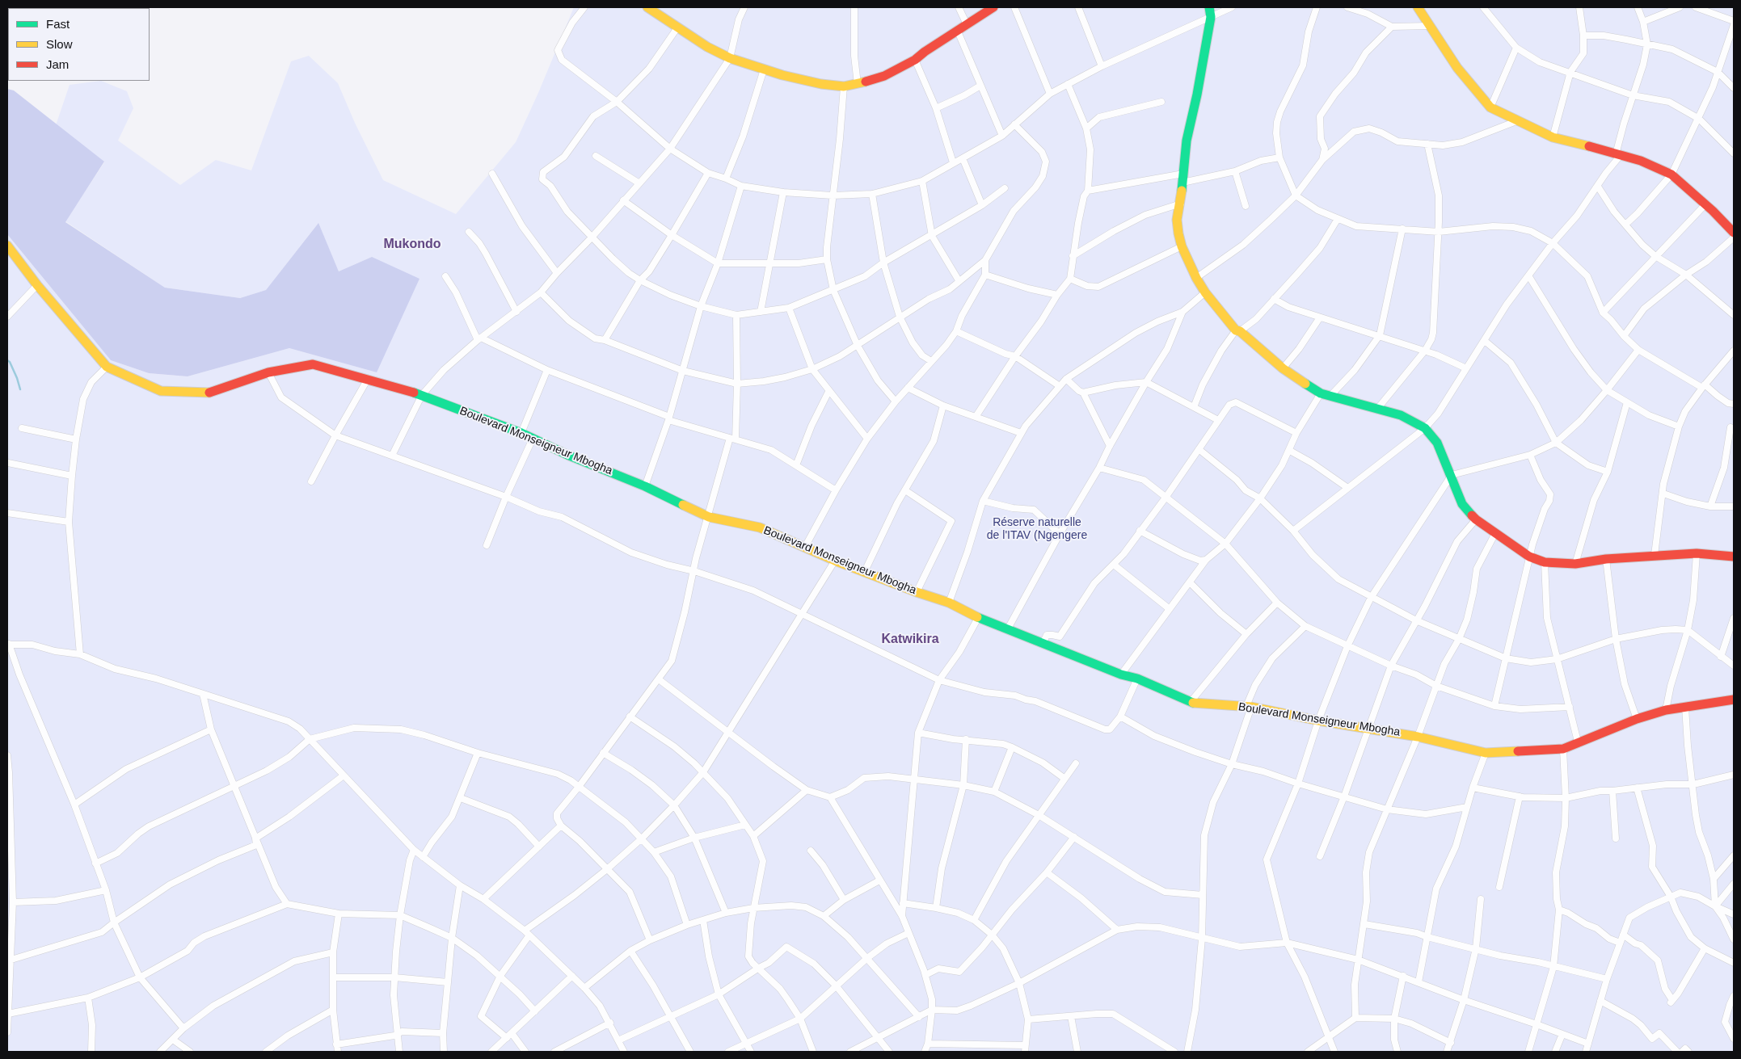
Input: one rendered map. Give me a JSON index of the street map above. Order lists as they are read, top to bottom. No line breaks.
{"streets":{"street":["Boulevard Monseigneur Mbogha"]},"districts":["Mukondo","Katwikira"],"parks":["Réserve naturelle de l'ITAV (Ngengere"],"legend":["Fast","Slow","Jam"]}
